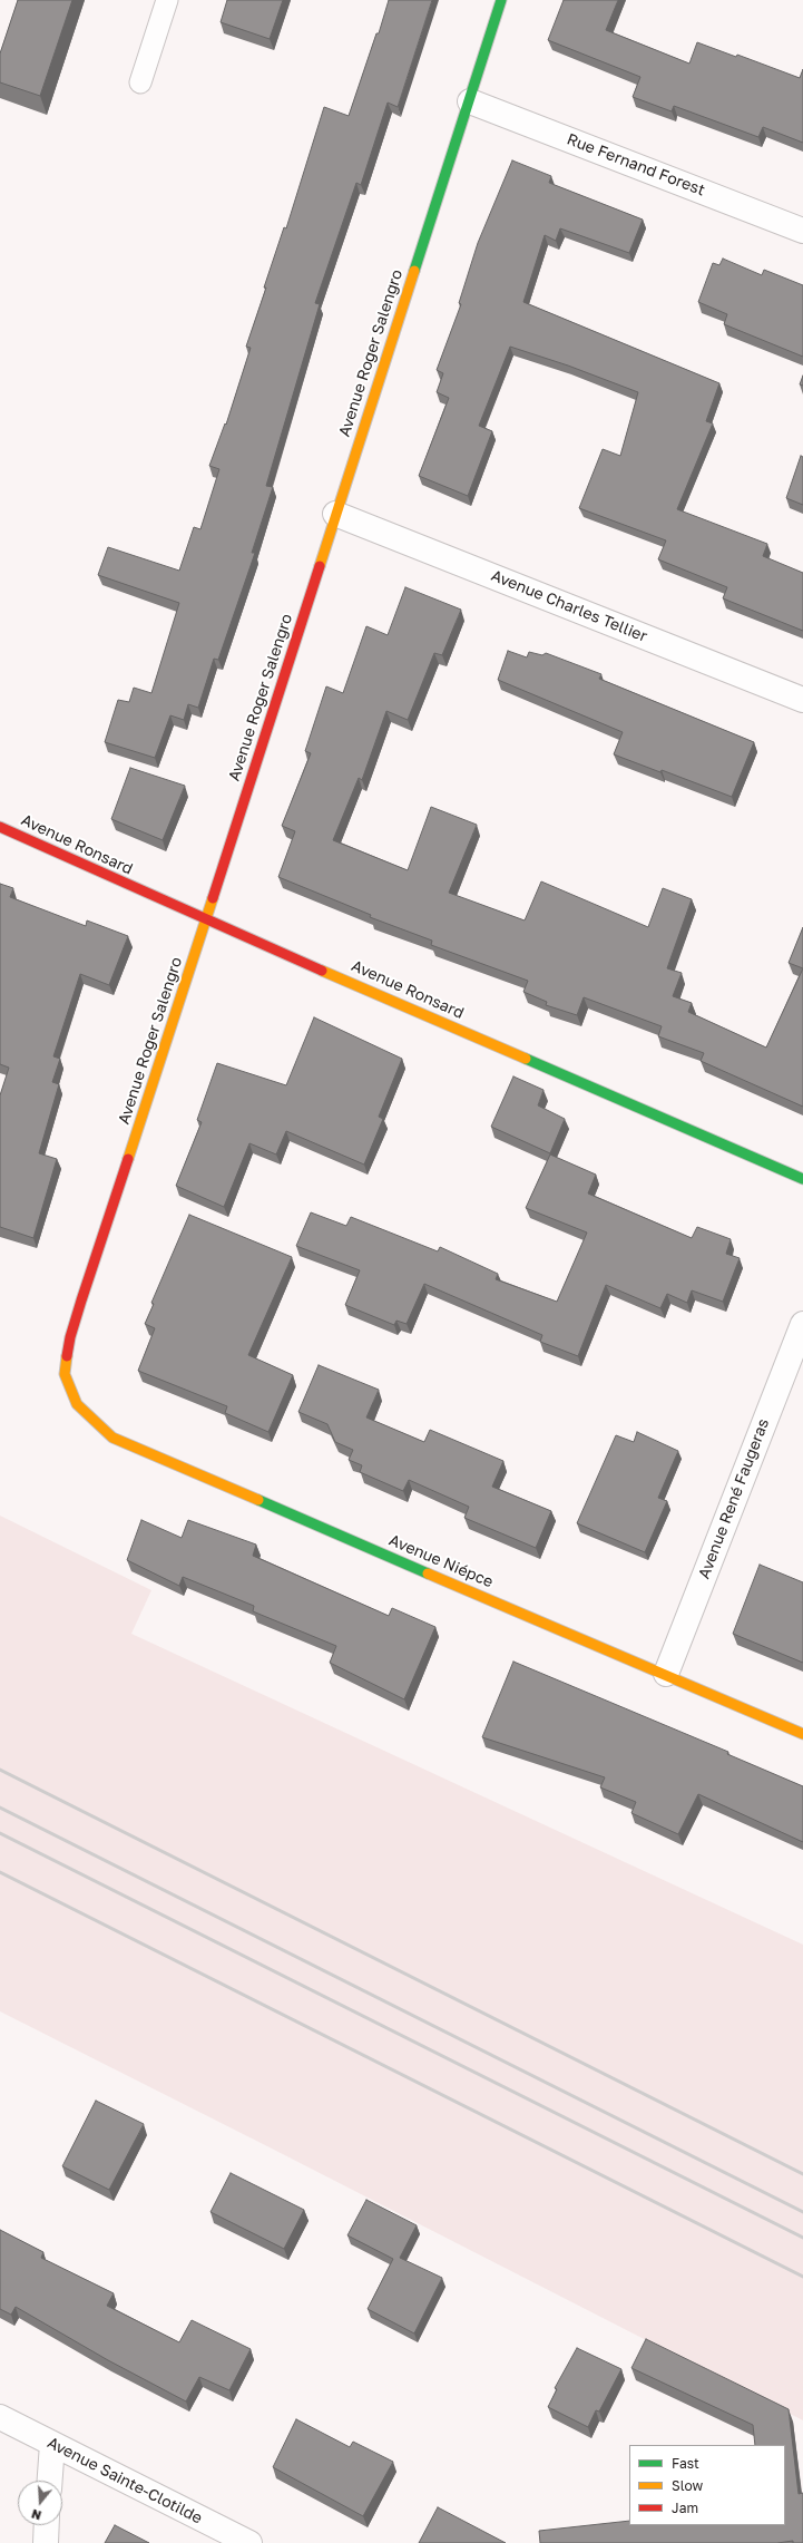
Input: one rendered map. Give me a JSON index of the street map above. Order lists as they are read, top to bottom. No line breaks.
{"streets":{"street":["Rue Fernand Forest","Avenue Roger Salengro","Avenue Charles Tellier","Avenue Ronsard","Avenue René Faugeras","Avenue Niépce","Avenue Sainte-Clotilde"]},"crossings":[["Rue Fernand Forest","Avenue Roger Salengro"],["Avenue Roger Salengro","Avenue Charles Tellier"],["Avenue Roger Salengro","Avenue Ronsard"],["Avenue Roger Salengro","Avenue Niépce"],["Avenue René Faugeras","Avenue Niépce"]],"legend":["Fast","Slow","Jam"],"north":"bottom"}
